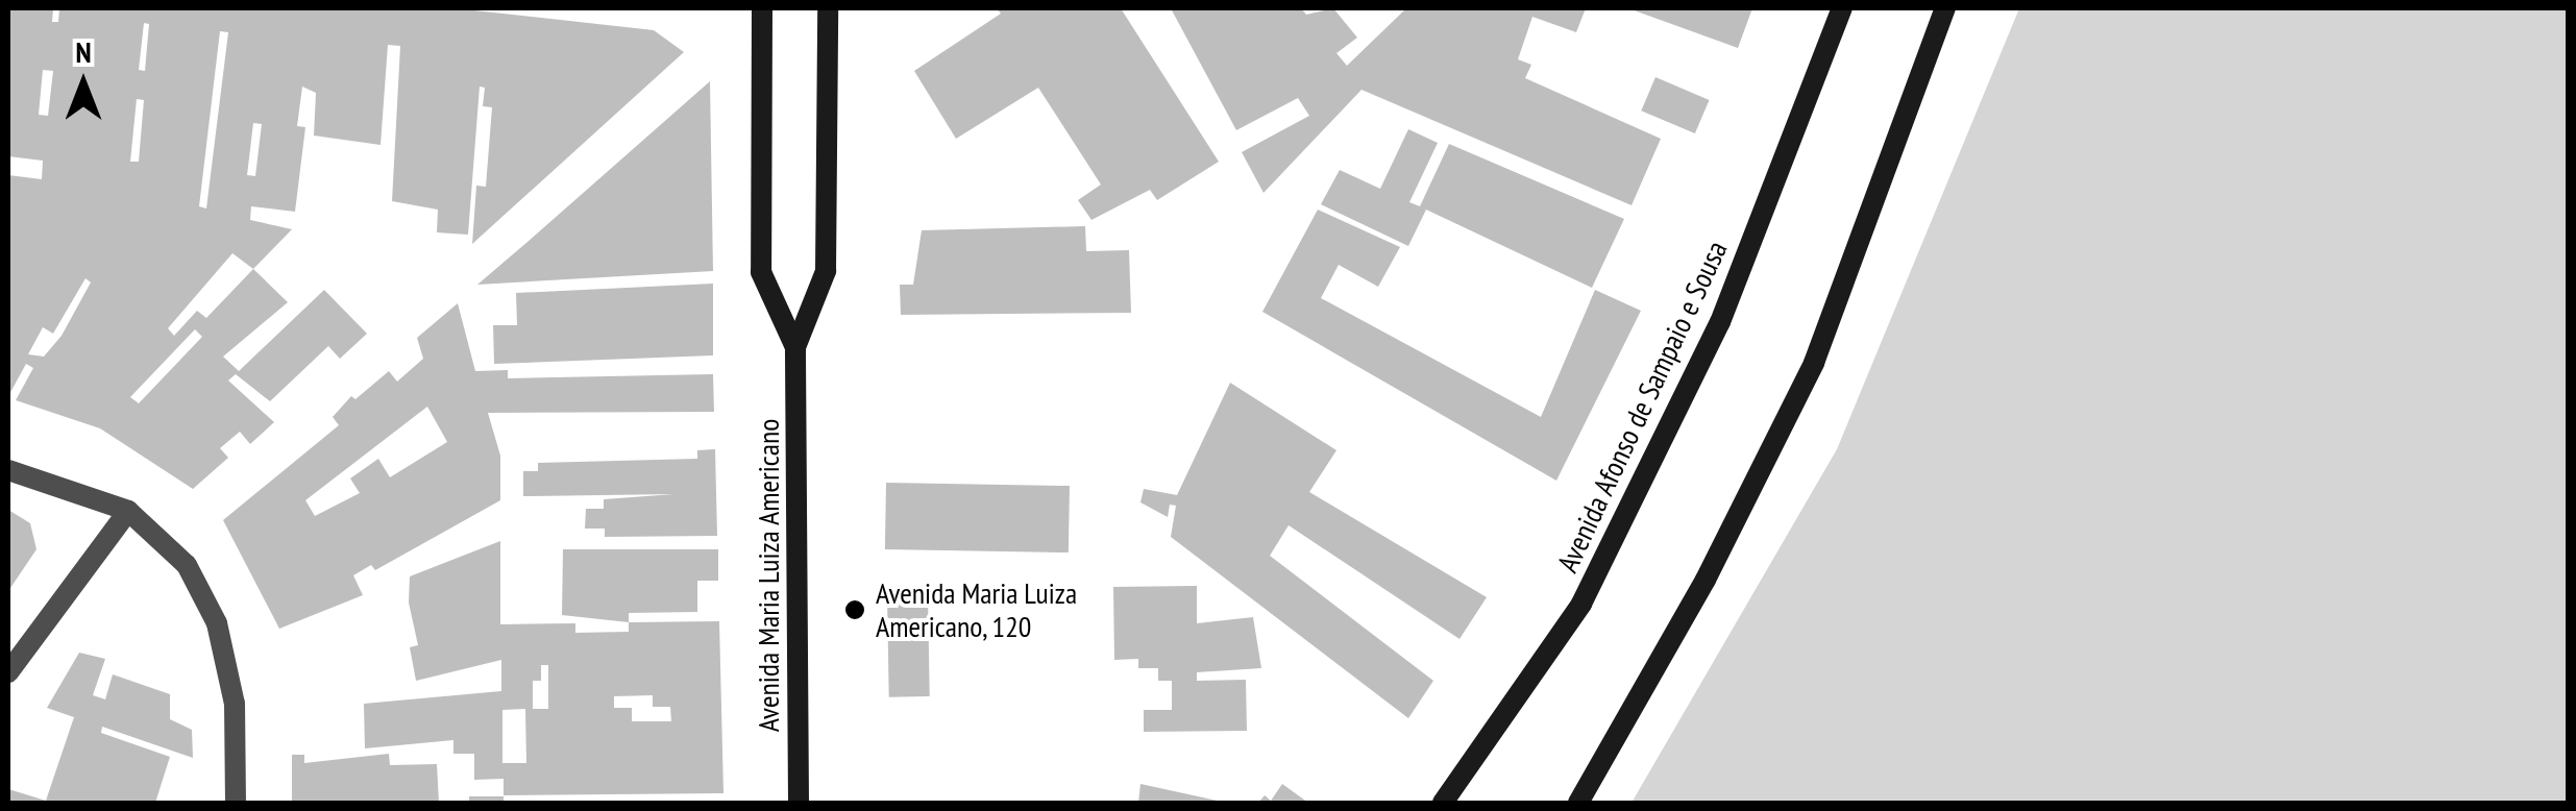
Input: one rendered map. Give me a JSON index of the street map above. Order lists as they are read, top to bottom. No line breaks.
{"streets":{"main road":["Avenida Afonso de Sampaio e Sousa","Avenida Maria Luiza Americano"]},"places":["Avenida Maria Luiza Americano, 120"],"north":"top"}
